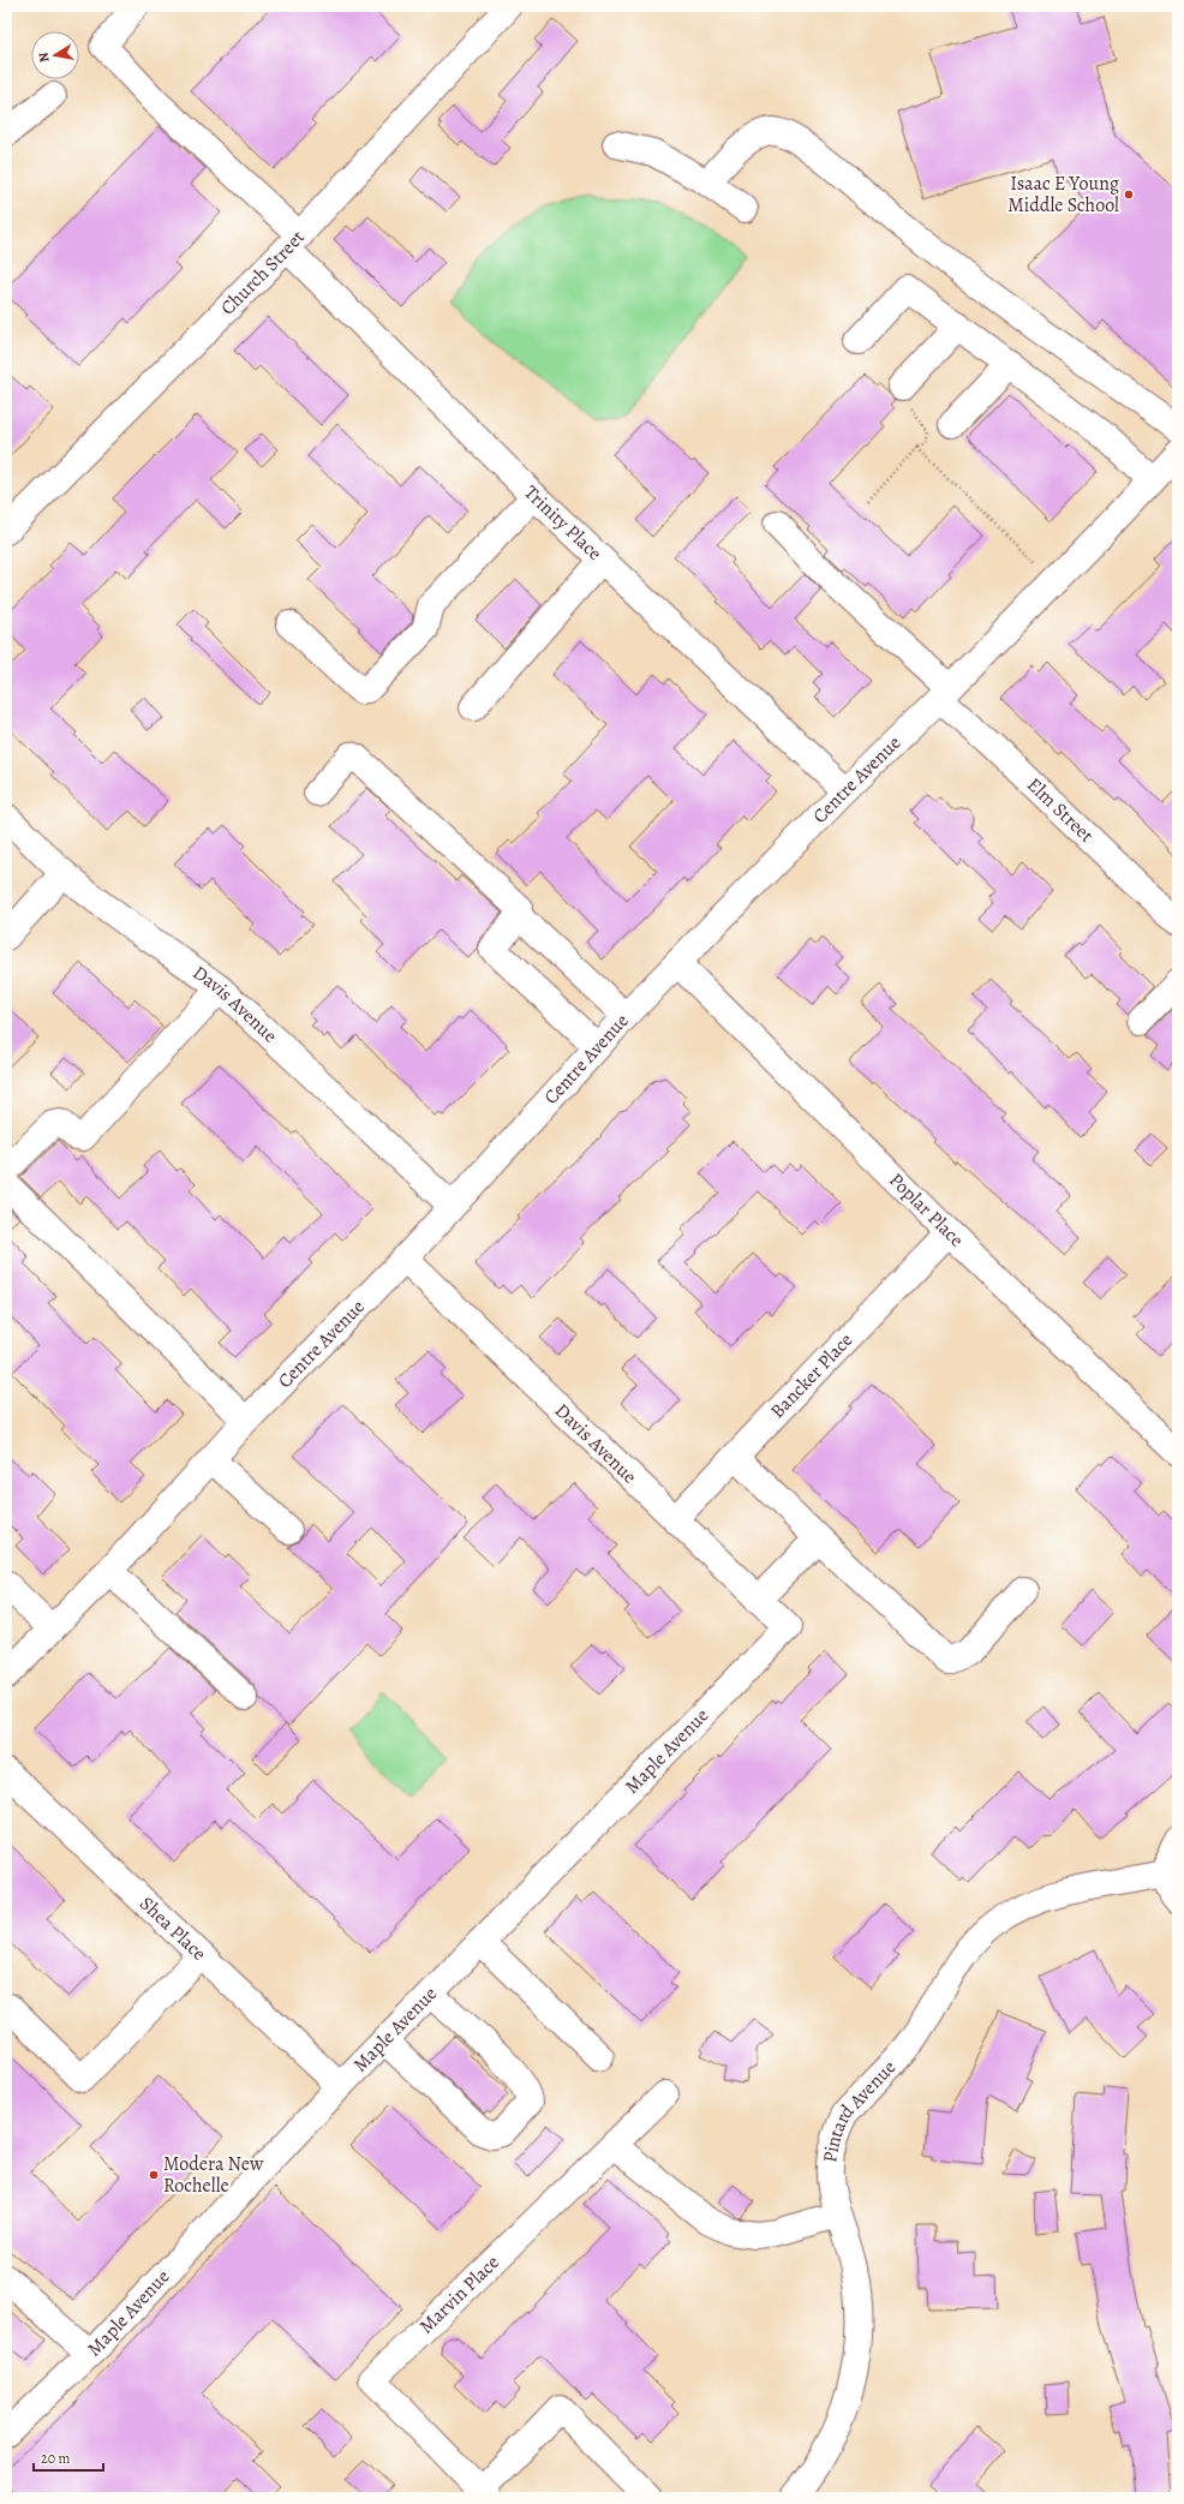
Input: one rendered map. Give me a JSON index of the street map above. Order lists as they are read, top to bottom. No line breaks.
{"streets":{"street":["Church Street","Trinity Place","Centre Avenue","Elm Street","Davis Avenue","Poplar Place","Bancker Place","Maple Avenue","Shea Place","Pintard Avenue","Marvin Place"]},"crossings":[["Church Street","Trinity Place"],["Trinity Place","Centre Avenue"],["Centre Avenue","Elm Street"],["Centre Avenue","Davis Avenue"],["Centre Avenue","Poplar Place"],["Davis Avenue","Bancker Place"],["Davis Avenue","Maple Avenue"],["Poplar Place","Bancker Place"],["Maple Avenue","Shea Place"]],"places":["Isaac E Young Middle School","Modera New Rochelle"],"scale_bar":"20 m","north":"left"}
